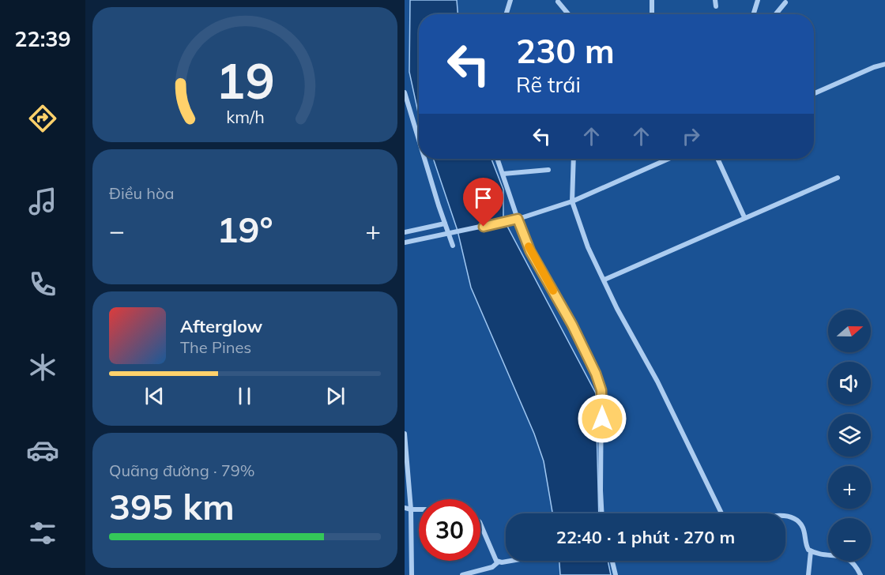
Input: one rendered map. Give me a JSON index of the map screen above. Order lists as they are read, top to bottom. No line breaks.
{"north":"right","page":{"tabs":"22:39","turn":["230 m","Rẽ trái"],"tile":["Điều hòa",["Quãng đường · 79%","395 km"]],"heat":["−","19°","+"],"song":["Afterglow","The Pines"],"map_buttons":["+","−"],"limit":"30","trip":"22:40 · 1 phút · 270 m","gauge":["19","km/h"]}}
